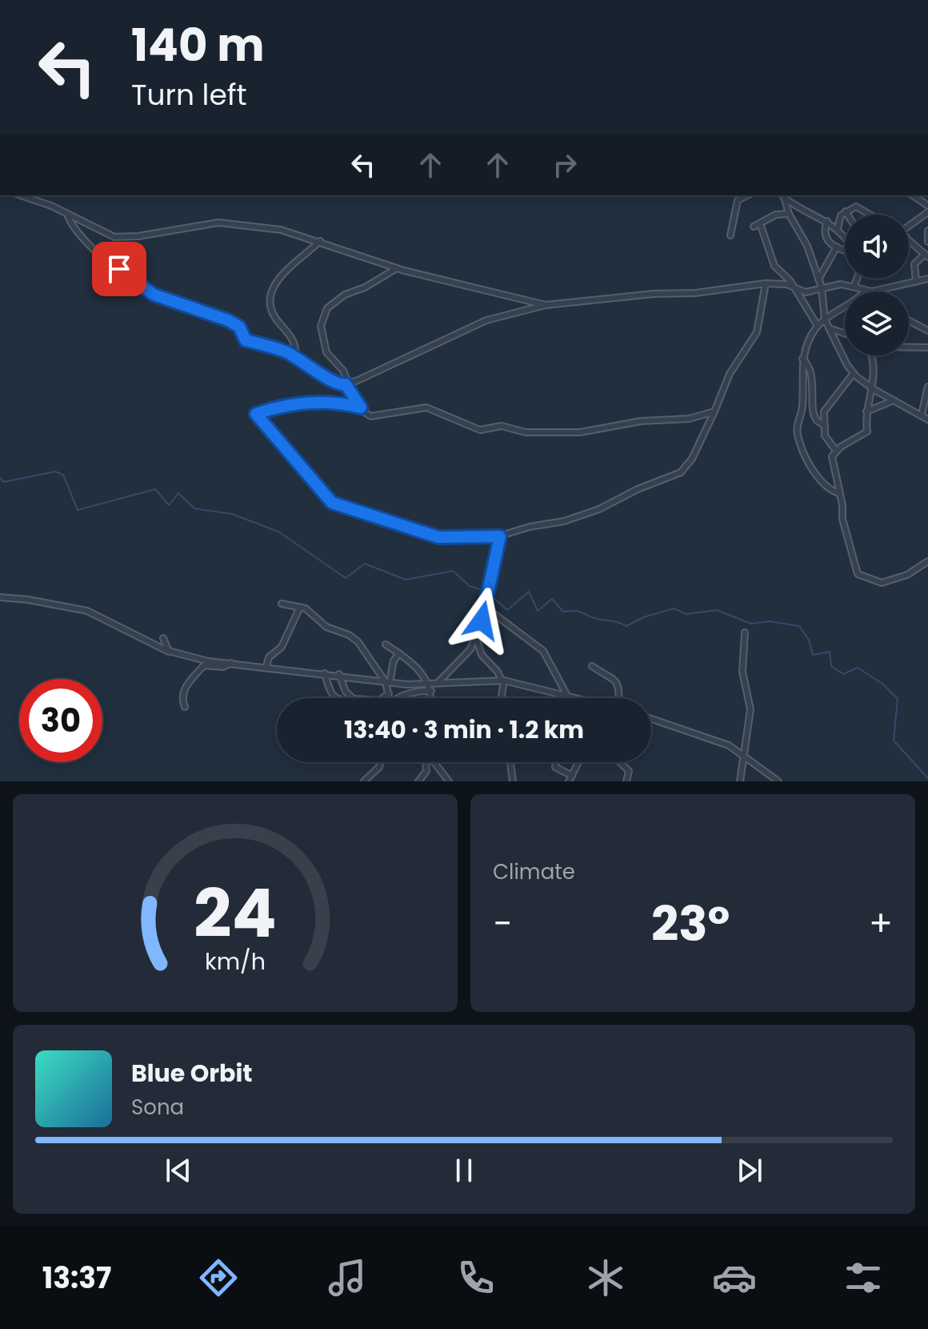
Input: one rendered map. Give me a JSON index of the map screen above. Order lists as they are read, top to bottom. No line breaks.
{"page":{"turn":["140 m","Turn left"],"limit":"30","trip":"13:40 · 3 min · 1.2 km","tile":"Climate","heat":["−","23°","+"],"song":["Blue Orbit","Sona"],"tabs":"13:37","gauge":["24","km/h"]}}
